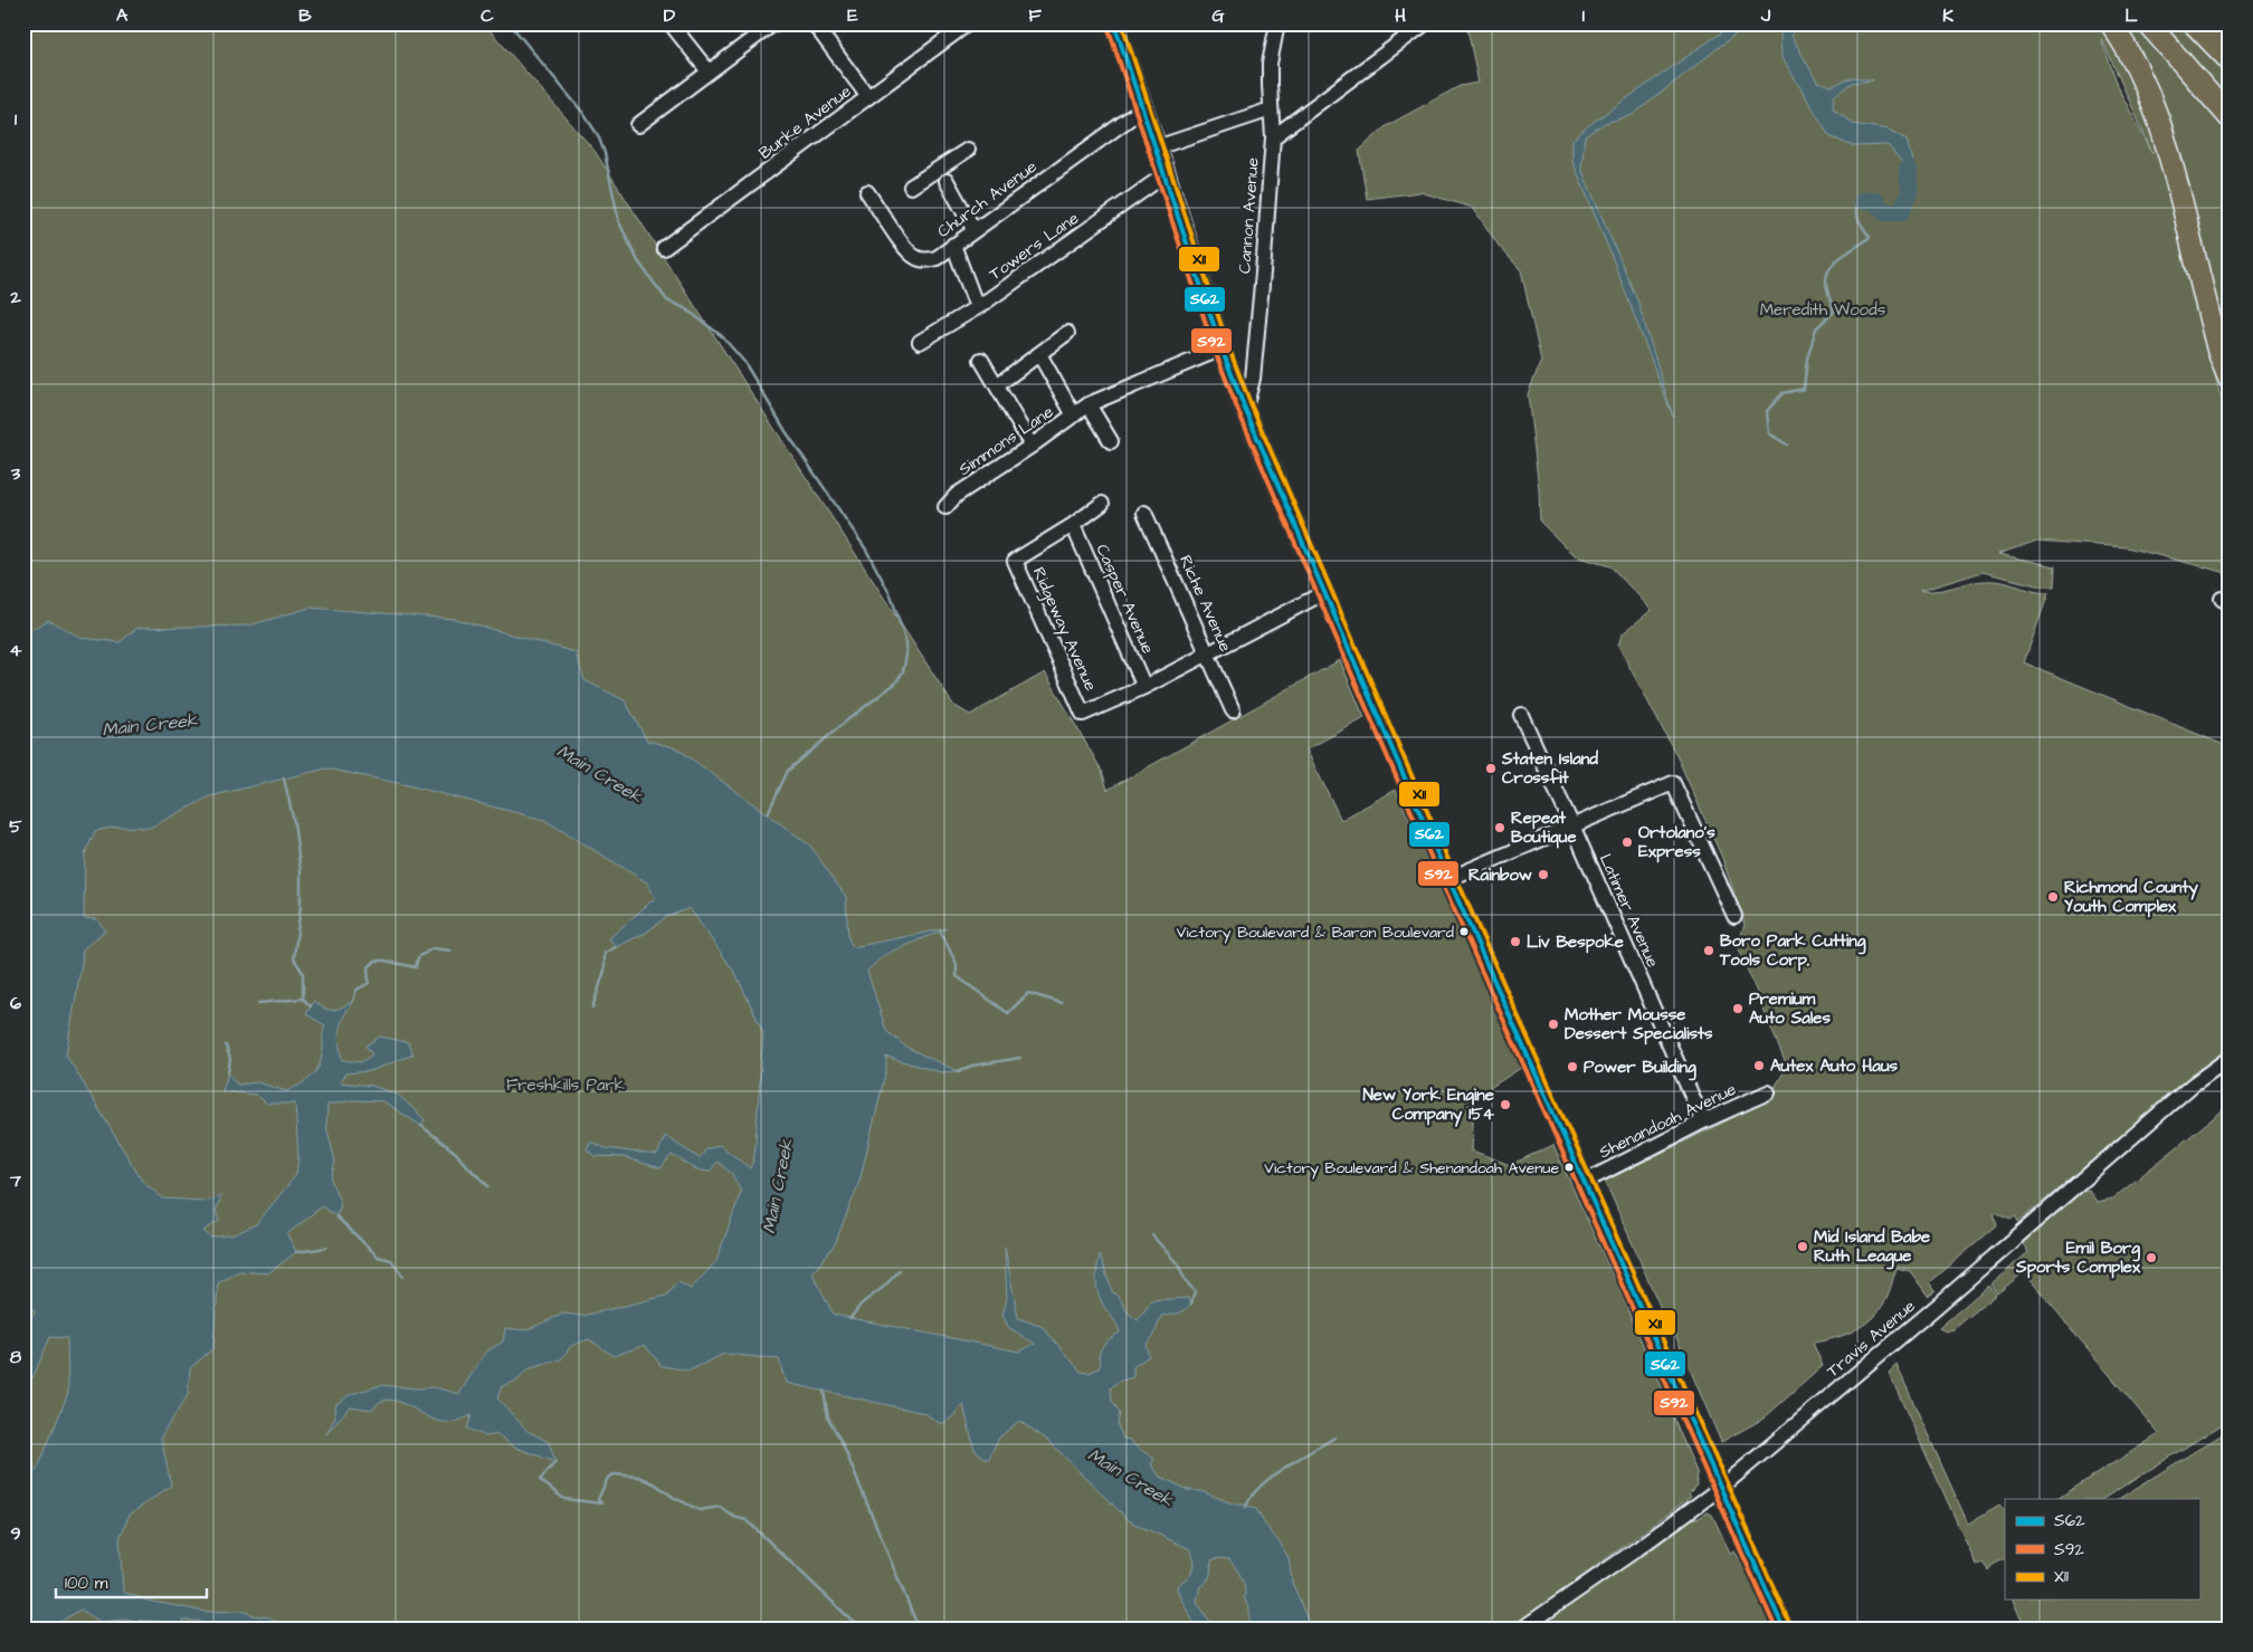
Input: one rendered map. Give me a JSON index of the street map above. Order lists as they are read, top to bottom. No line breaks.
{"streets":{"street":["Burke Avenue","Church Avenue","Cannon Avenue","Towers Lane","Simmons Lane","Casper Avenue","Riche Avenue","Ridgeway Avenue","Latimer Avenue","Shenandoah Avenue","Travis Avenue"]},"crossings":[["Casper Avenue","Ridgeway Avenue"],["Riche Avenue","Ridgeway Avenue"],["Latimer Avenue","Shenandoah Avenue"]],"water":["Main Creek"],"parks":["Meredith Woods","Freshkills Park"],"places":["Staten Island Crossfit","Repeat Boutique","Ortolano's Express","Rainbow","Richmond County Youth Complex","Victory Boulevard & Baron Boulevard","Liv Bespoke","Boro Park Cutting Tools Corp.","Premium Auto Sales","Mother Mousse Dessert Specialists","Autex Auto Haus","Power Building","New York Engine Company 154","Victory Boulevard & Shenandoah Avenue","Mid Island Babe Ruth League","Emil Borg Sports Complex"],"lines":["transit line S62","transit line X11","transit line S92"],"legend":["S62","S92","X11"],"scale_bar":"100 m","grid":{"columns":["A","B","C","D","E","F","G","H","I","J","K","L"],"rows":["1","2","3","4","5","6","7","8","9"]}}
